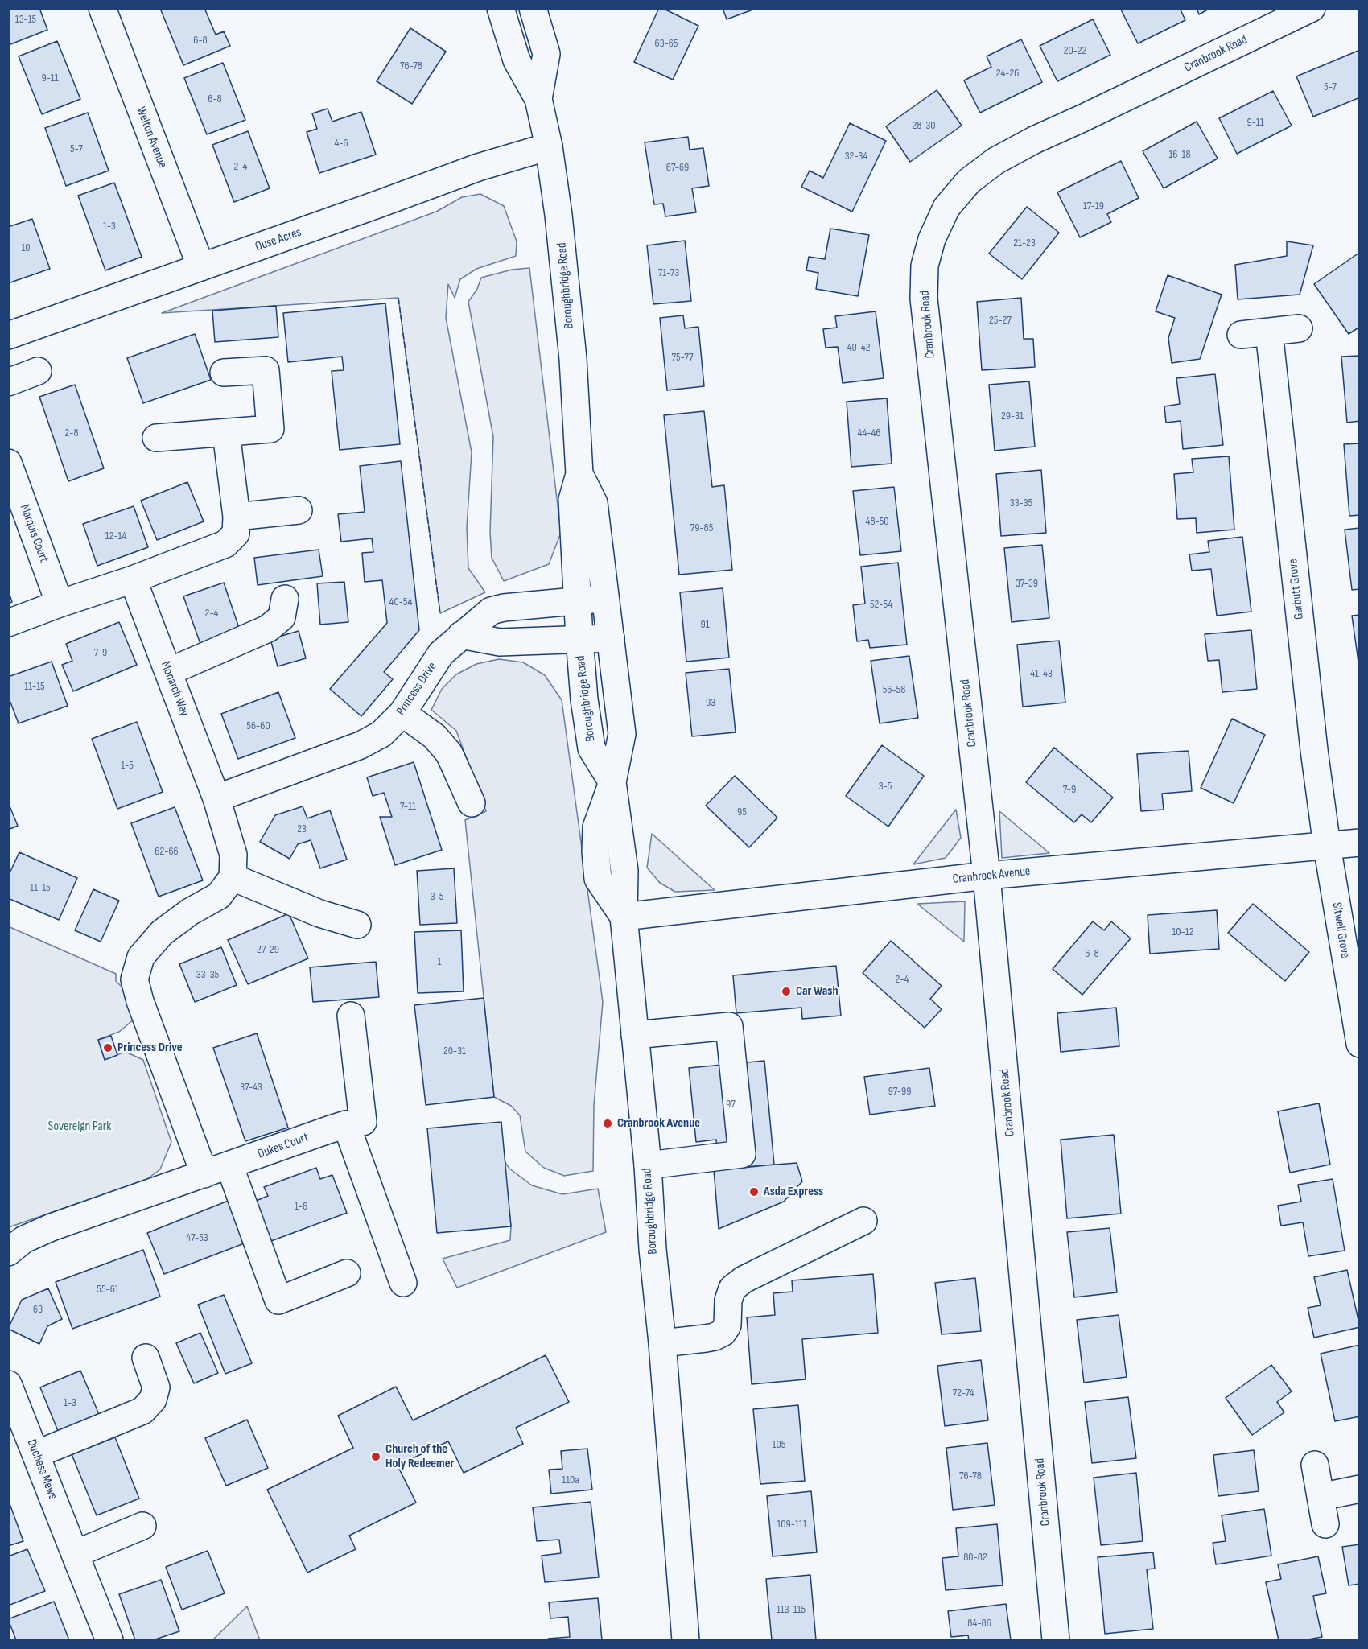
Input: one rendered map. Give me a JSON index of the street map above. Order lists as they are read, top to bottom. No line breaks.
{"streets":{"street":["Cranbrook Road","Welton Avenue","Ouse Acres","Boroughbridge Road","Marquis Court","Garbutt Grove","Monarch Way","Princess Drive","Cranbrook Avenue","Sitwell Grove","Dukes Court","Duchess Mews"]},"crossings":[["Cranbrook Road","Cranbrook Avenue"],["Welton Avenue","Ouse Acres"],["Ouse Acres","Boroughbridge Road"],["Boroughbridge Road","Princess Drive"],["Boroughbridge Road","Cranbrook Avenue"],["Garbutt Grove","Cranbrook Avenue"],["Garbutt Grove","Sitwell Grove"],["Monarch Way","Princess Drive"],["Cranbrook Avenue","Sitwell Grove"]],"parks":["Sovereign Park"],"places":["Car Wash","Princess Drive","Cranbrook Avenue","Asda Express","Church of the Holy Redeemer"],"house_numbers":["13-15","6-8","63-65","20-22","76-78","24-26","9-11","5-7","6-8","9-11","28-30","4-6","5-7","16-18","32-34","2-4","67-69","17-19","1-3","21-23","10","71-73","25-27","40-42","75-77","29-31","2-8","44-46","33-35","48-50","79-85","12-14","37-39","40-54","52-54","2-4","91","7-9","41-43","11-15","56-58","93","56-60","1-5","3-5","7-9","7-11","95","23","62-66","11-15","3-5","10-12","27-29","6-8","1","33-35","2-4","20-31","37-43","97-99","97","1-6","47-53","55-61","63","72-74","1-3","105","76-78","110a","109-111","80-82","113-115","84-86"]}
